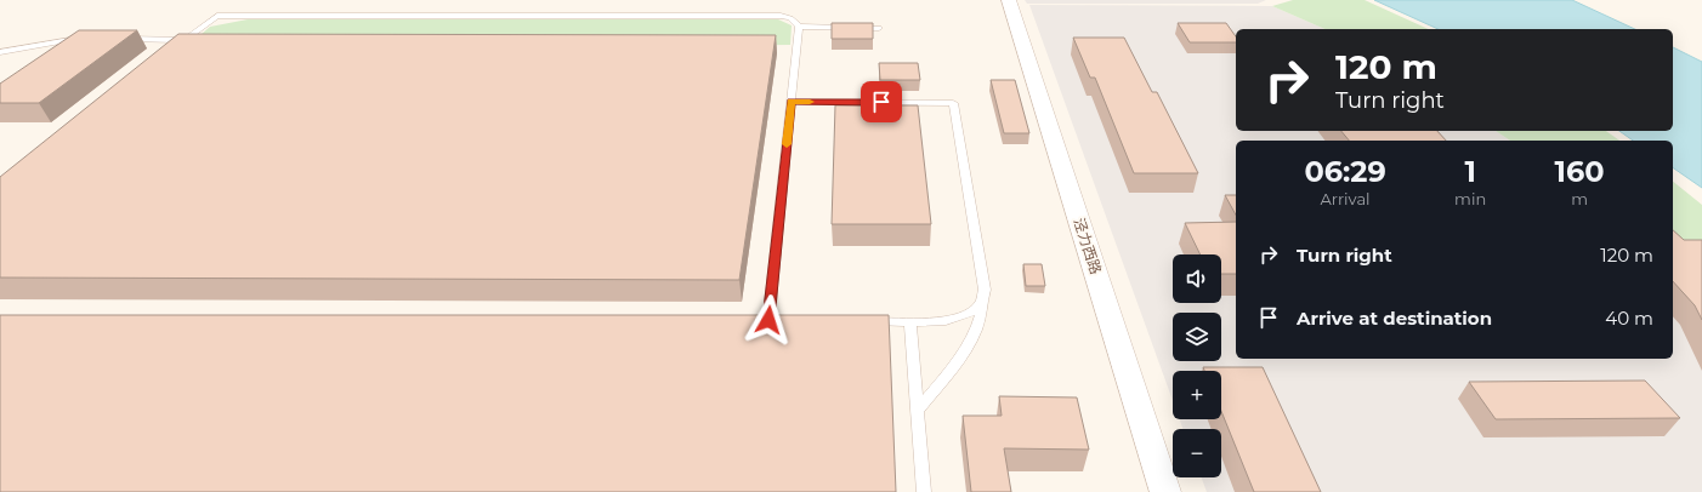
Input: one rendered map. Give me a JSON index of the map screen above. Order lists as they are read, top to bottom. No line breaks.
{"streets":{"street":["泾力西路"]},"page":{"turn":["120 m","Turn right"],"eta":["06:29","Arrival","1","min","160","m"],"list":[{"name":"Turn right","value":"120 m"},{"name":"Arrive at destination","value":"40 m"}],"map_buttons":["+","−"]}}
